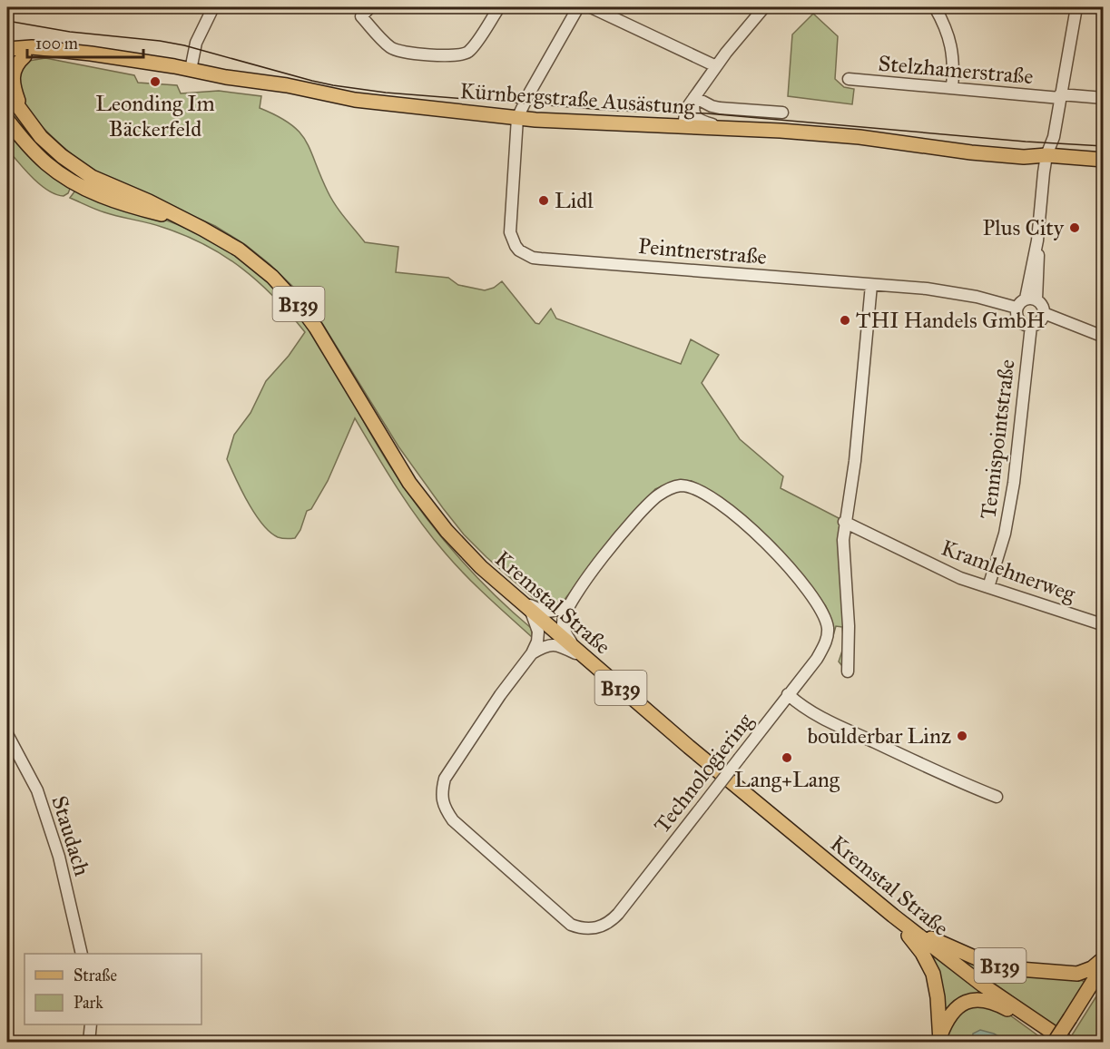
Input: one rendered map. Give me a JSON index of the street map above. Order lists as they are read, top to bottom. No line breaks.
{"streets":{"main road":["Kürnbergstraße Ausästung","B139","Kremstal Straße"],"street":["Stelzhamerstraße","Peintnerstraße","Tennispointstraße","Kramlehnerweg","Technologiering","Staudach"]},"crossings":[["Kürnbergstraße Ausästung","Peintnerstraße"],["Peintnerstraße","Tennispointstraße"],["B139","Kremstal Straße"],["Tennispointstraße","Kramlehnerweg"],["Kremstal Straße","Technologiering"]],"places":["Leonding Im Bäckerfeld","Lidl","Plus City","THI Handels GmbH","boulderbar Linz","Lang+Lang"],"legend":["Straße","Park"],"scale_bar":"100 m"}
